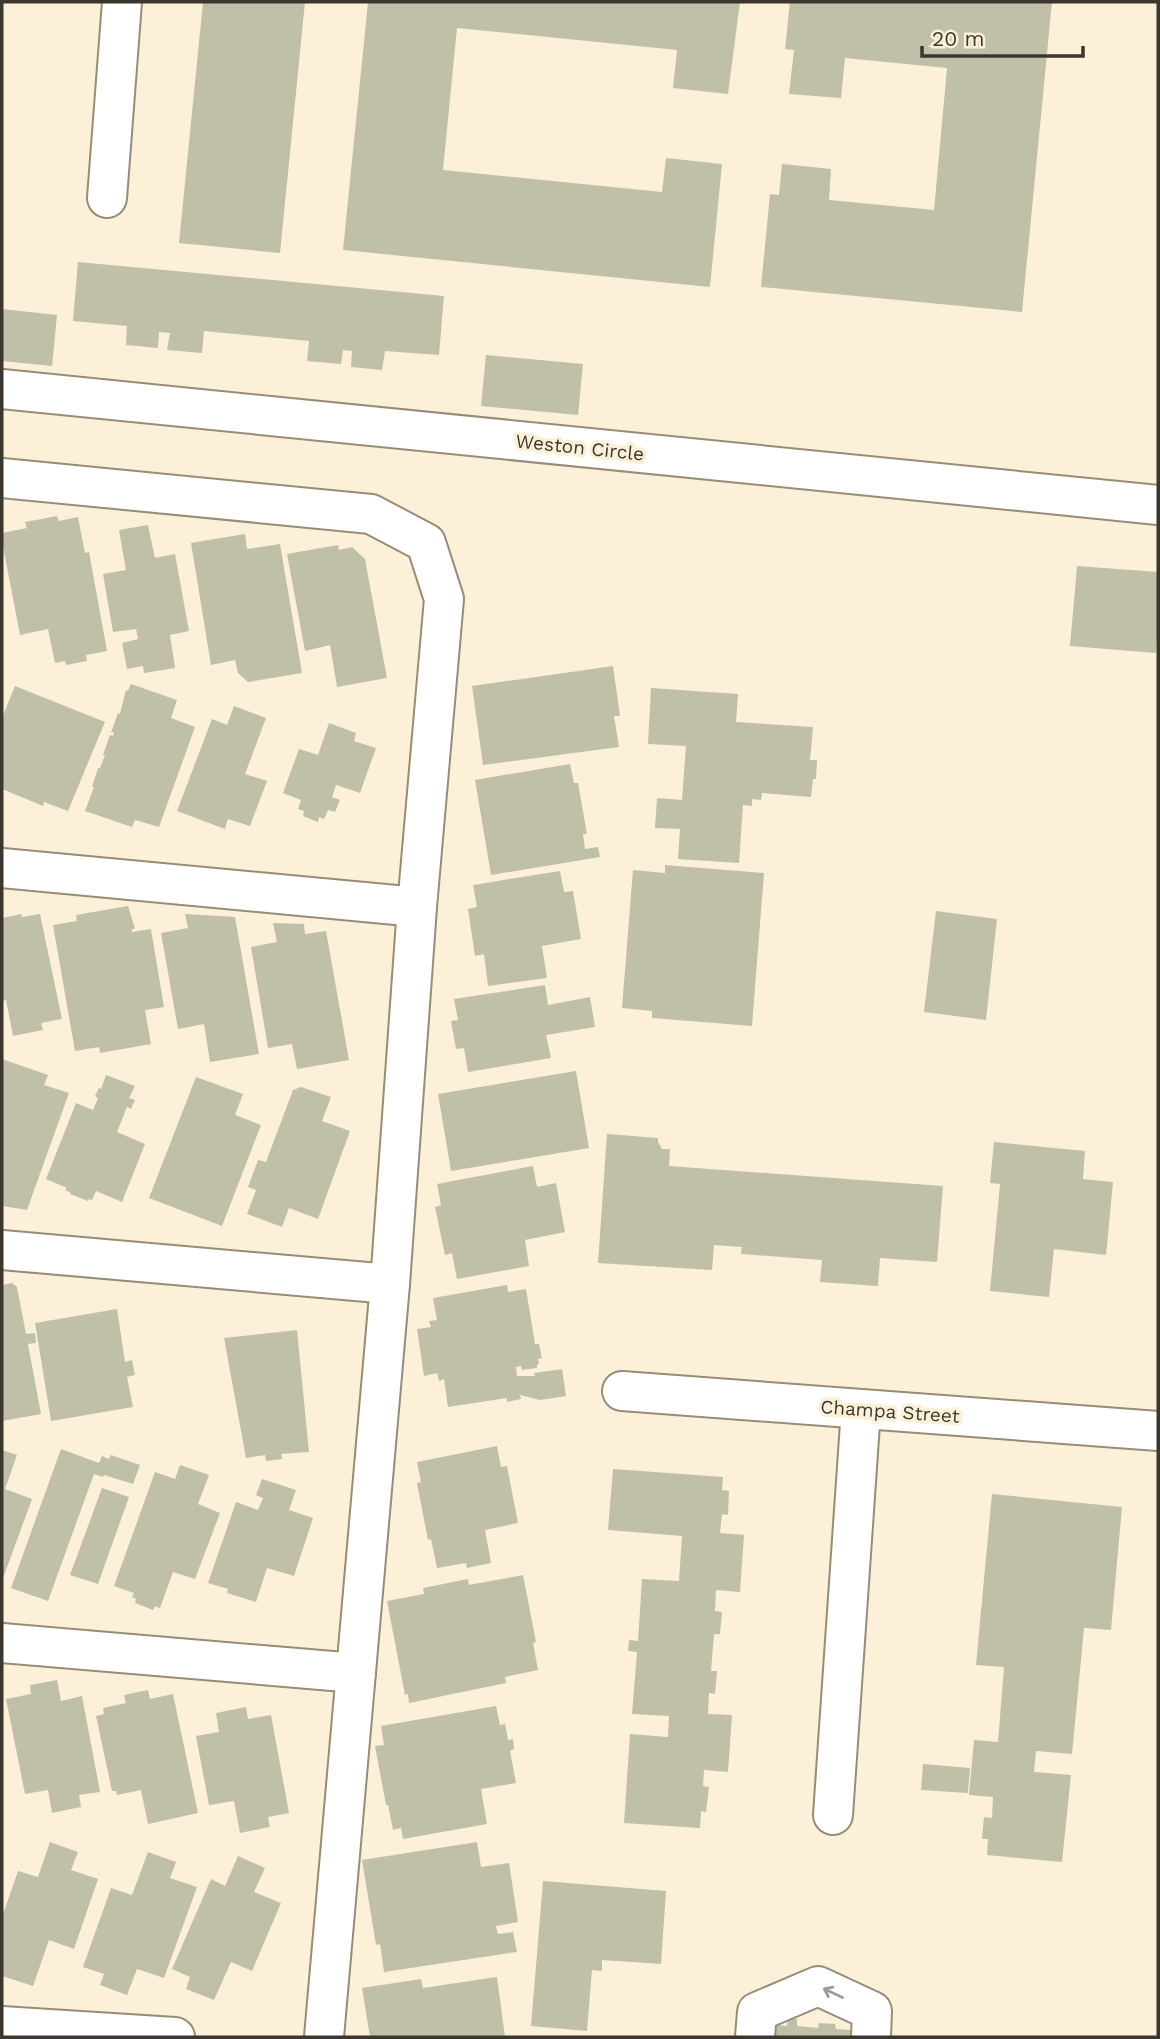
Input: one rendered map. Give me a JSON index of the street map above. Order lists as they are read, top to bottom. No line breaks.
{"streets":{"street":["Weston Circle","Champa Street"]},"scale_bar":"20 m"}
